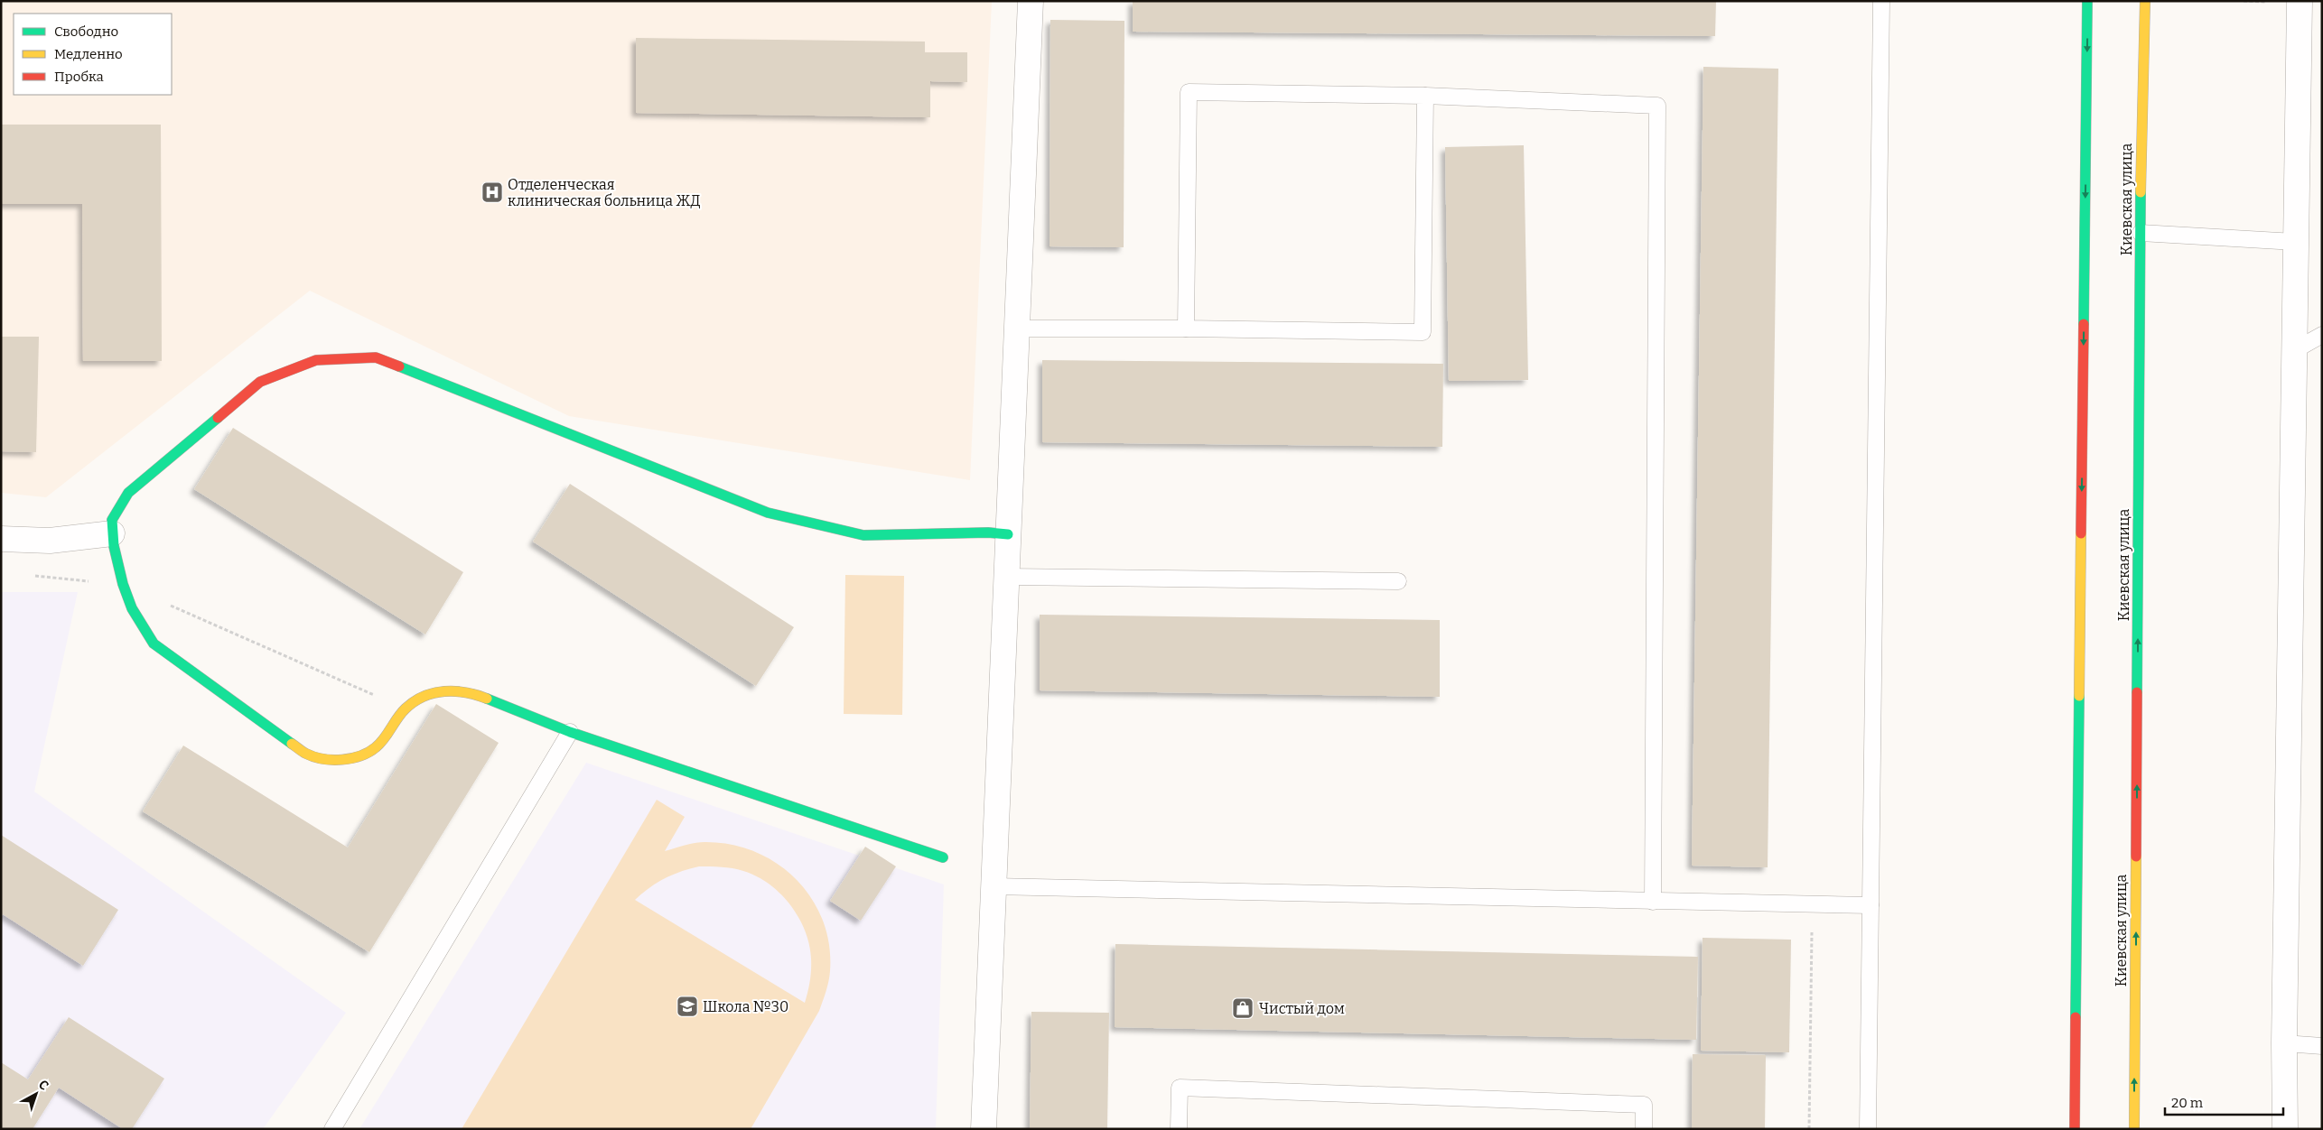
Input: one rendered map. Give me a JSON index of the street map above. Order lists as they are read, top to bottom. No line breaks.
{"streets":{"main road":["Киевская улица"]},"places":{"hospital":["Отделенческая клиническая больница ЖД"],"school or university":["Школа №30"],"shop":["Чистый дом"]},"legend":["Свободно","Медленно","Пробка"],"scale_bar":"20 m","north":"top right"}
